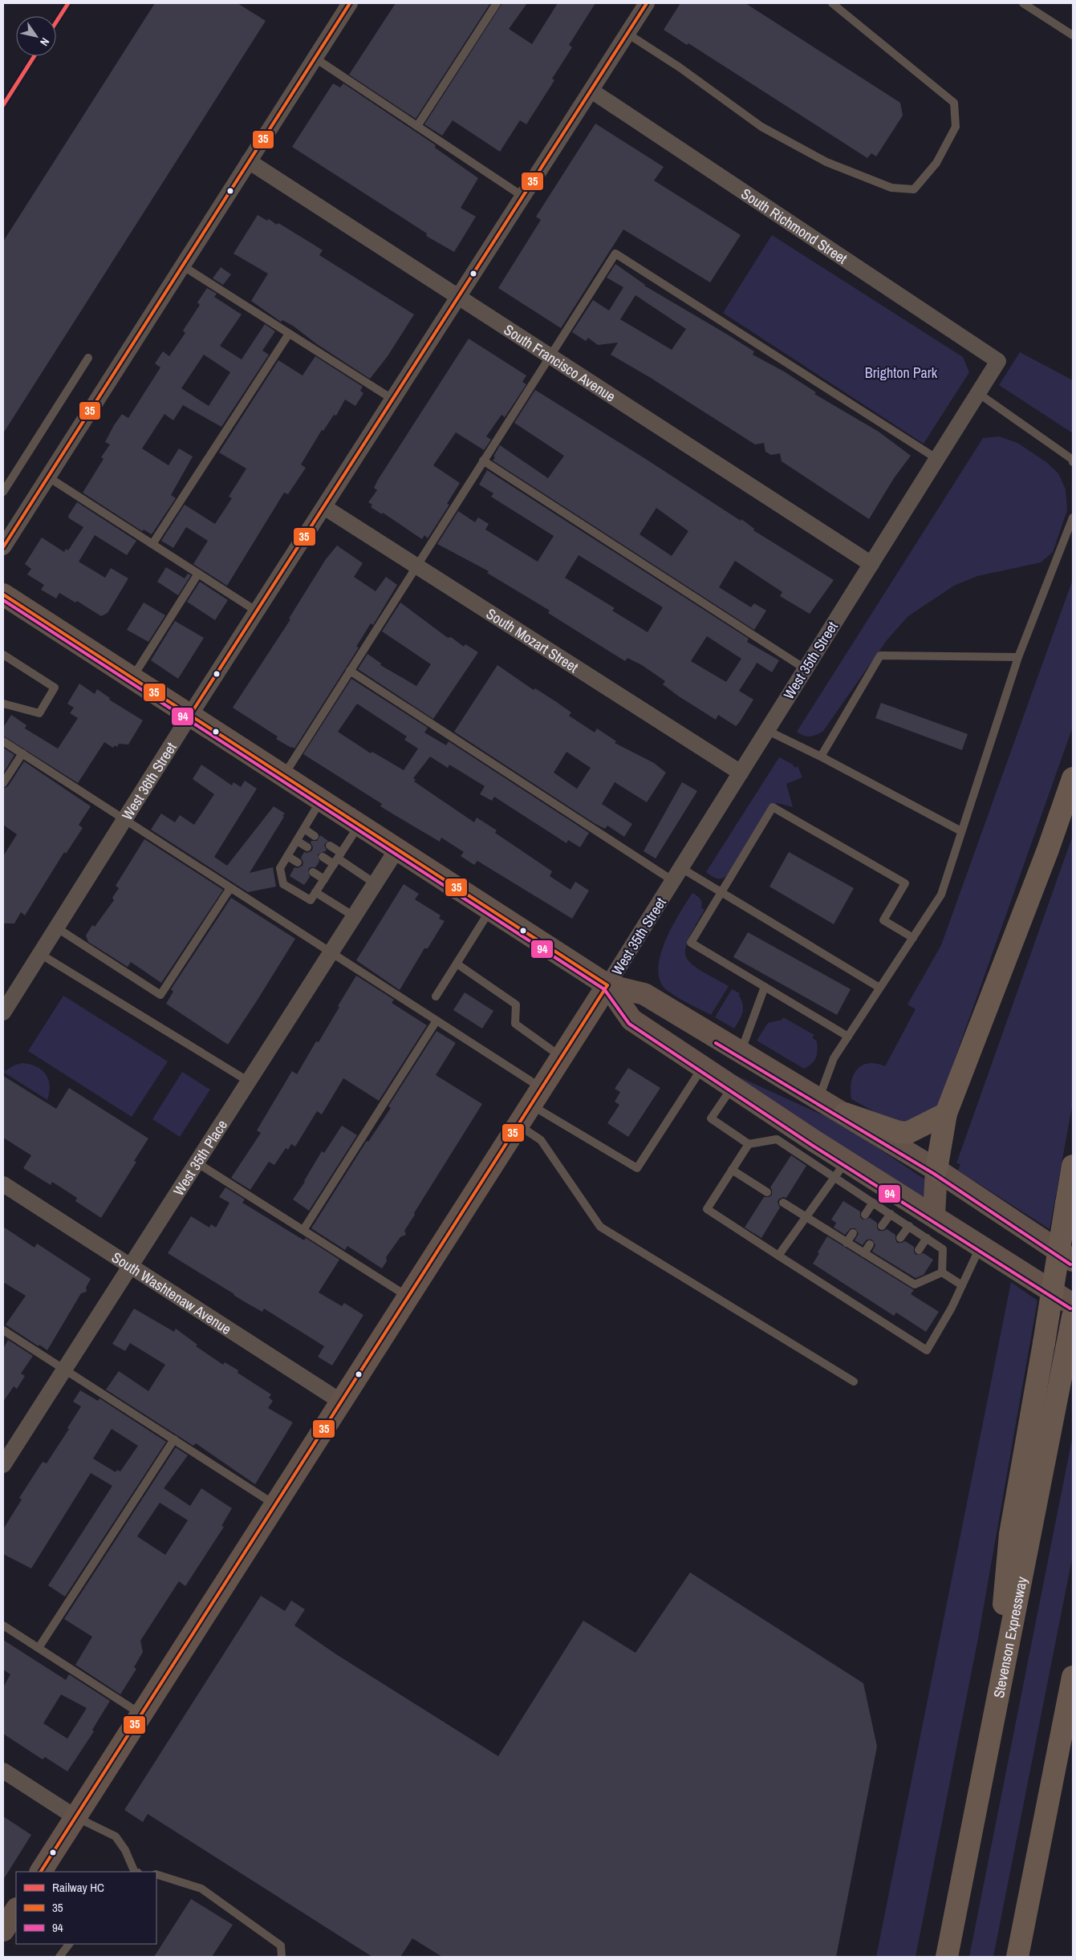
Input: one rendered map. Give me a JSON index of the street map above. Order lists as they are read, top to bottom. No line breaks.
{"streets":{"highway":["Stevenson Expressway"],"main road":["West 35th Street"],"street":["South Richmond Street","South Francisco Avenue","South Mozart Street","West 36th Street","West 35th Place","South Washtenaw Avenue"]},"crossings":[["South Richmond Street","West 35th Street"],["South Richmond Street","West 36th Street"],["South Francisco Avenue","West 35th Street"],["South Francisco Avenue","West 36th Street"],["South Mozart Street","West 35th Street"],["South Mozart Street","West 36th Street"],["West 35th Street","South Washtenaw Avenue"],["West 35th Place","South Washtenaw Avenue"]],"parks":["Brighton Park"],"lines":["rail line HC","transit line 35","transit line 94"],"legend":["Railway HC","35","94"],"north":"bottom right"}
